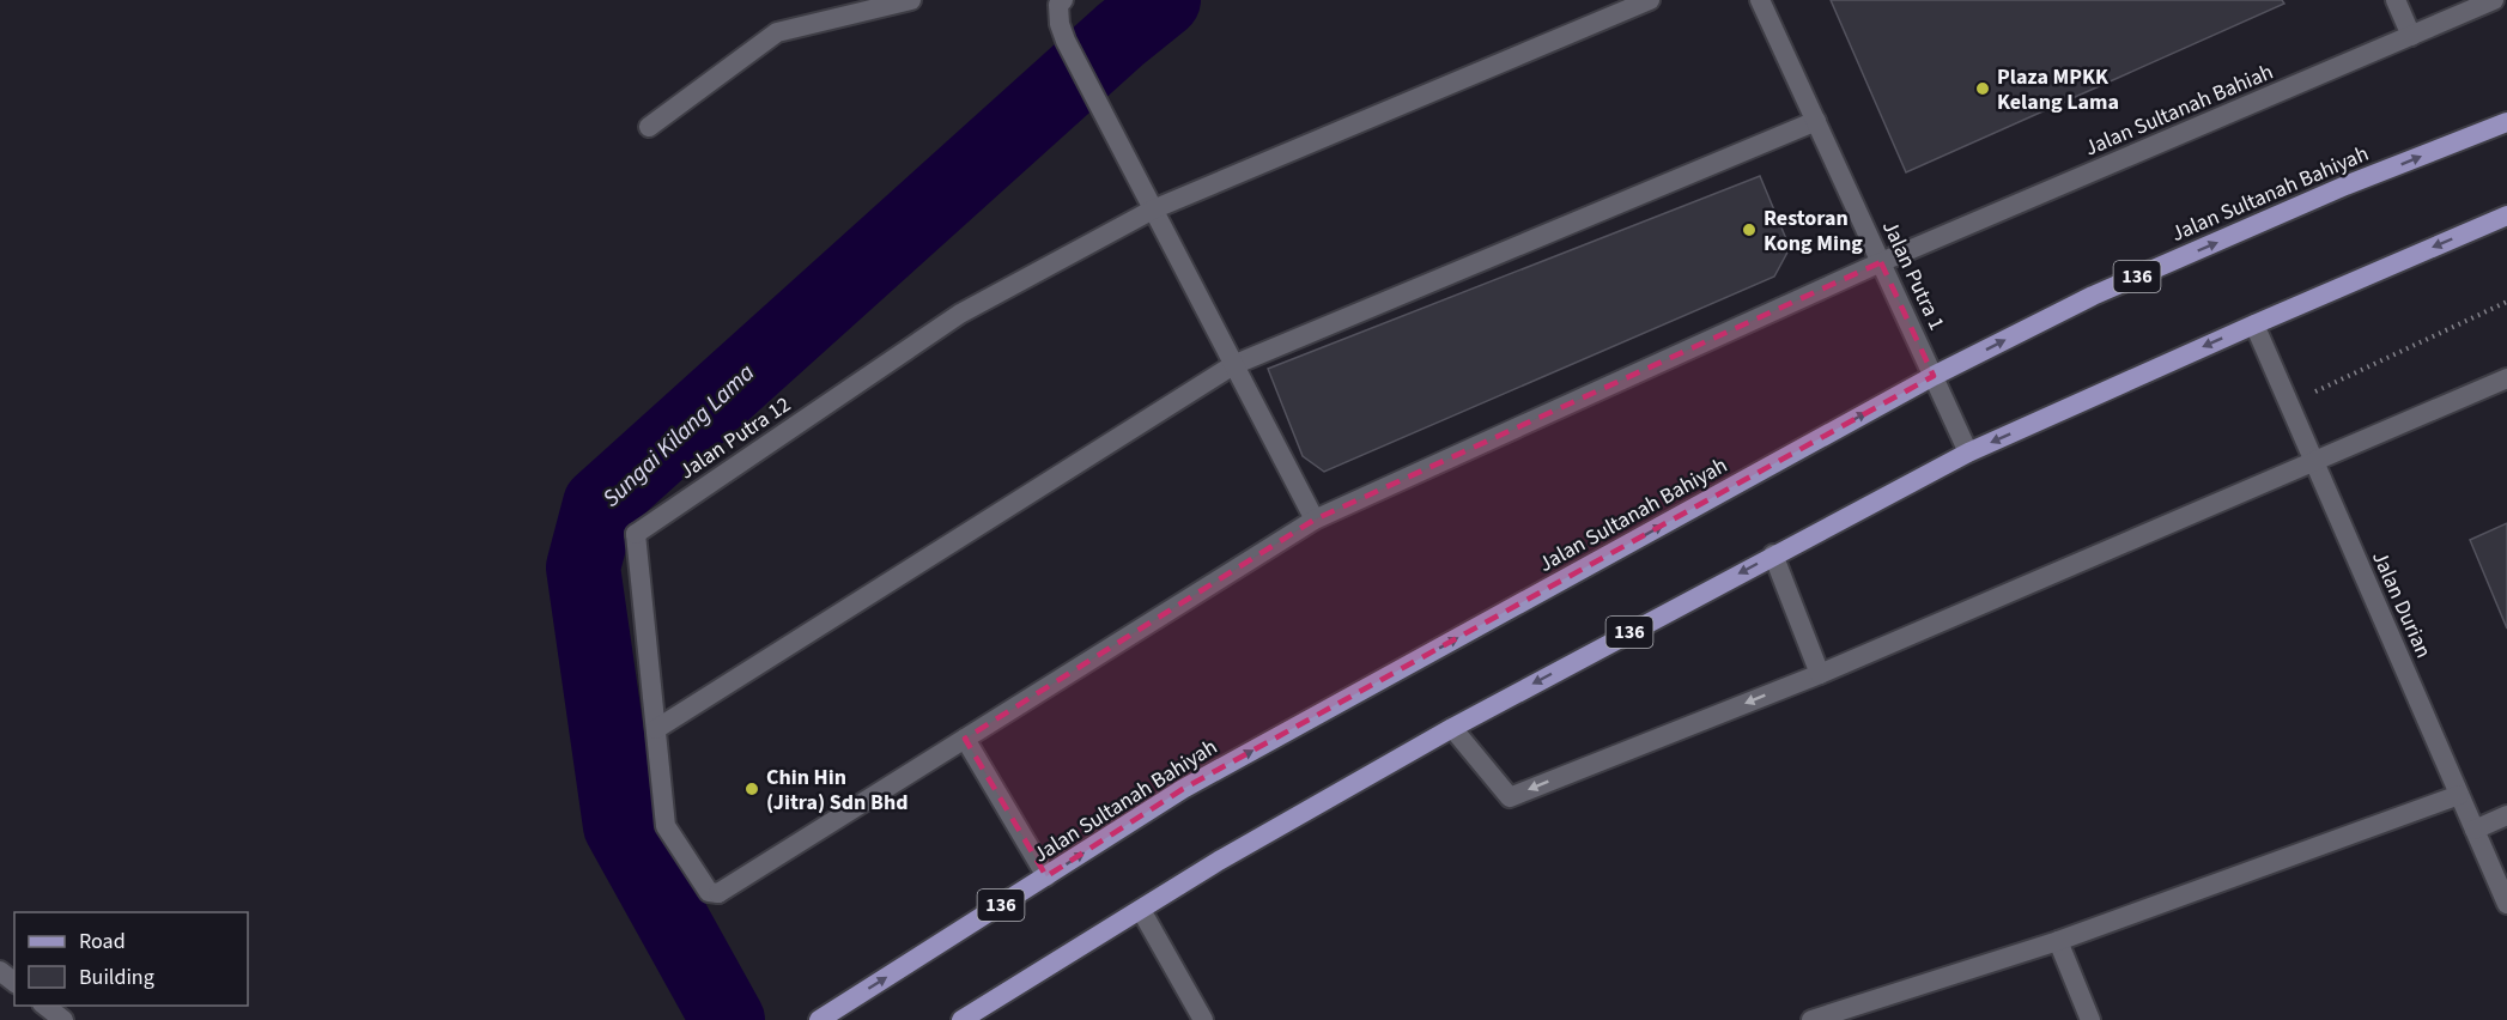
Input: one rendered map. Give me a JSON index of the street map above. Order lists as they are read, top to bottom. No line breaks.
{"streets":{"main road":["Jalan Sultanah Bahiyah","136"],"street":["Jalan Sultanah Bahiah","Jalan Putra 1","Jalan Putra 12","Jalan Durian"]},"crossings":[["Jalan Sultanah Bahiah","Jalan Putra 1"],["Jalan Sultanah Bahiah","Jalan Putra 12"],["Jalan Sultanah Bahiyah","Jalan Putra 1"],["Jalan Putra 1","136"],["136","Jalan Durian"]],"water":["Sungai Kilang Lama"],"places":["Plaza MPKK Kelang Lama","Restoran Kong Ming","Chin Hin (Jitra) Sdn Bhd"],"legend":["Road","Building"]}
